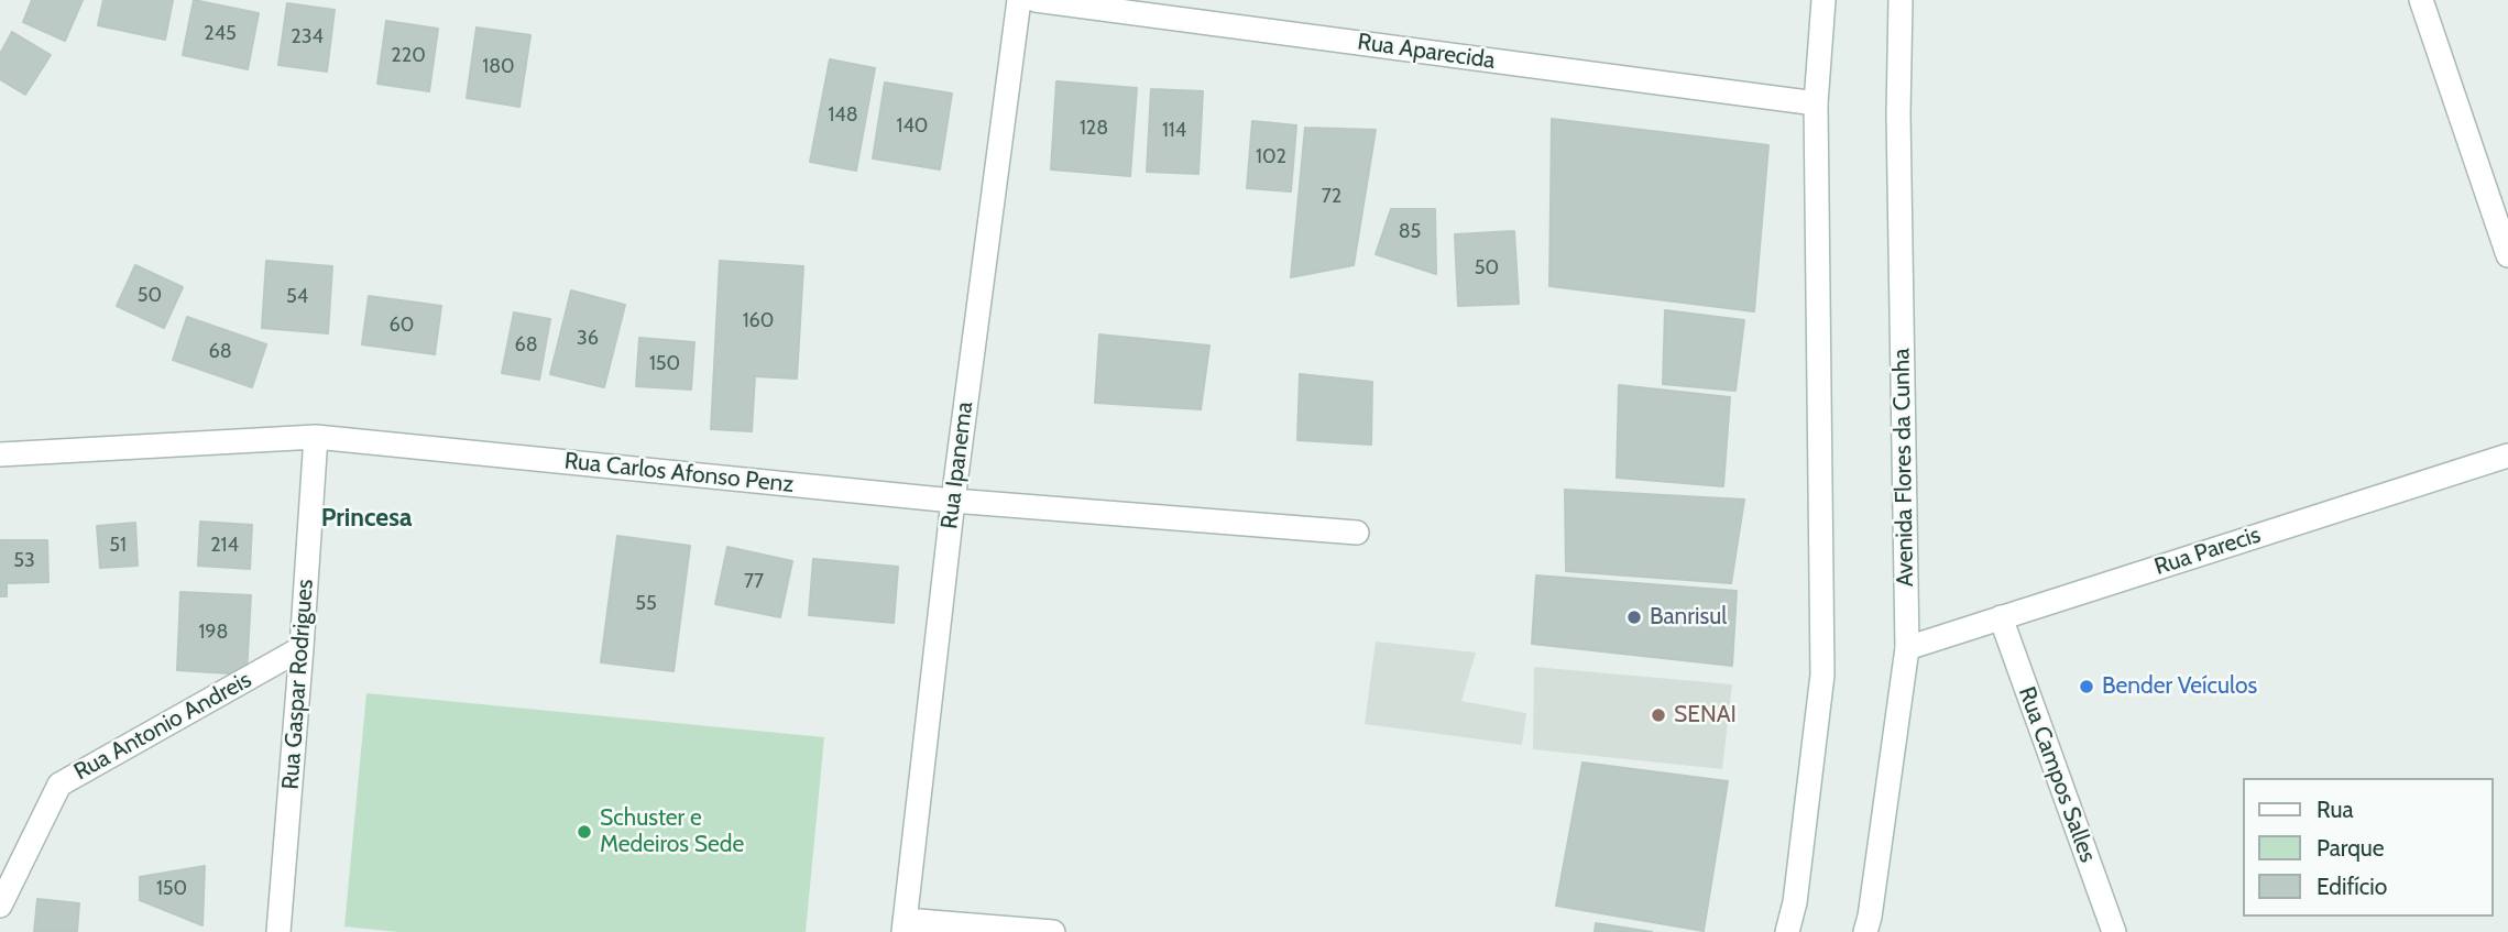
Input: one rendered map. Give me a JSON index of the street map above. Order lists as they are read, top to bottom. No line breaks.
{"streets":{"street":["Rua Aparecida","Rua Ipanema","Avenida Flores da Cunha","Rua Carlos Afonso Penz","Rua Parecis","Rua Gaspar Rodrigues","Rua Antonio Andreis","Rua Campos Salles"]},"crossings":[["Rua Ipanema","Rua Carlos Afonso Penz"],["Avenida Flores da Cunha","Rua Parecis"],["Rua Carlos Afonso Penz","Rua Gaspar Rodrigues"],["Rua Parecis","Rua Campos Salles"],["Rua Gaspar Rodrigues","Rua Antonio Andreis"]],"districts":["Princesa"],"places":["Banrisul","Bender Veículos","SENAI","Schuster e Medeiros Sede"],"house_numbers":["245","234","220","180","148","140","128","114","102","72","85","50","50","54","160","60","36","68","68","150","51","214","53","77","55","198","150"],"legend":["Rua","Parque","Edifício"]}
